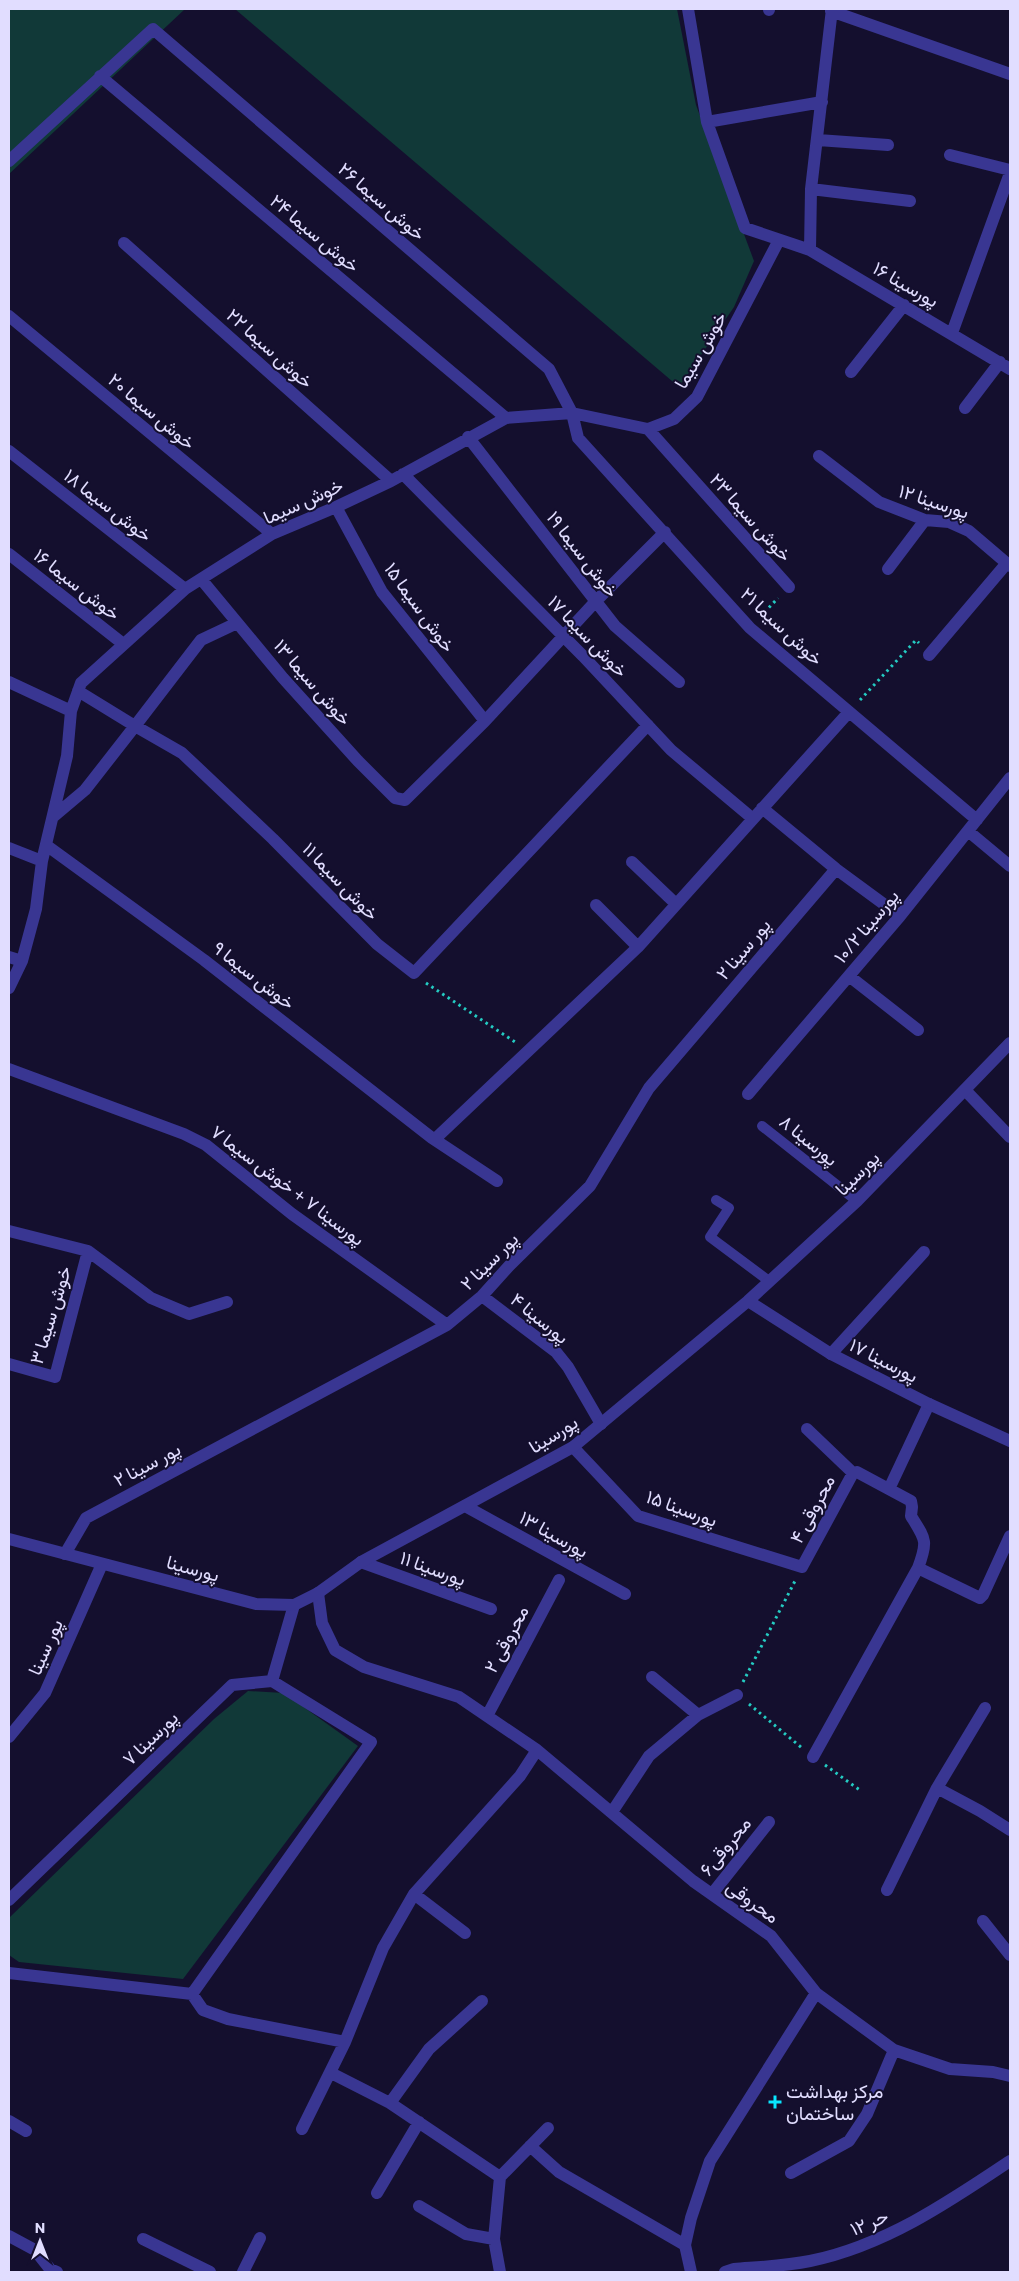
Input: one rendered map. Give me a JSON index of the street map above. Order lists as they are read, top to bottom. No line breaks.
{"streets":{"street":["خوش سیما ۲۶","خوش سیما ۲۴","پورسینا ۱۶","خوش سیما ۲۲","خوش سیما","خوش سیما ۲۰","پورسینا ۱۲","خوش سیما ۱۸","خوش سیما ۲۳","خوش سیما ۱۹","خوش سیما ۱۶","خوش سیما ۱۵","خوش سیما ۲۱","خوش سیما ۱۷","خوش سیما ۱۳","خوش سیما ۱۱","پورسینا ۱۰/۲","پور سینا ۲","خوش سیما ۹","پورسینا","پورسینا ۷ + خوش سیما ۷","خوش سیما ۳","پورسینا ۴","پورسینا ۱۷","پورسینا ۱۵","محروقی ۴","پورسینا ۱۳","پورسینا ۱۱","محروقی ۲","پور سینا","پورسینا ۷","محروقی۶","محروقی","حر ۱۲"],"lane":["پورسینا ۸"]},"crossings":[["خوش سیما ۲۶","خوش سیما ۲۴"],["خوش سیما ۲۶","خوش سیما"],["خوش سیما ۲۶","خوش سیما ۲۱"],["خوش سیما ۲۴","خوش سیما"],["پورسینا ۱۶","خوش سیما"],["خوش سیما ۲۲","خوش سیما"],["خوش سیما","خوش سیما ۲۰"],["خوش سیما","خوش سیما ۱۸"],["خوش سیما","خوش سیما ۲۳"],["خوش سیما","خوش سیما ۱۹"],["خوش سیما","خوش سیما ۱۶"],["خوش سیما","خوش سیما ۱۵"],["خوش سیما","خوش سیما ۲۱"],["خوش سیما","خوش سیما ۱۷"],["خوش سیما","خوش سیما ۱۳"],["خوش سیما","خوش سیما ۱۱"],["خوش سیما","خوش سیما ۹"],["خوش سیما ۲۳","خوش سیما ۲۱"],["خوش سیما ۱۵","خوش سیما ۱۳"],["خوش سیما ۲۱","پورسینا ۱۰/۲"],["پور سینا ۲","پورسینا"],["پور سینا ۲","پورسینا ۷ + خوش سیما ۷"],["پور سینا ۲","پورسینا ۴"],["پورسینا ۸","پورسینا"],["پورسینا","پورسینا ۴"],["پورسینا","پورسینا ۱۷"],["پورسینا","پورسینا ۱۵"],["پورسینا","پورسینا ۱۳"],["پورسینا","پورسینا ۱۱"],["پورسینا","پور سینا"],["پورسینا","محروقی"],["پورسینا ۱۵","محروقی ۴"],["محروقی ۲","محروقی"],["محروقی۶","محروقی"]],"places":{"health":["مرکز بهداشت ساختمان"]},"north":"top"}
